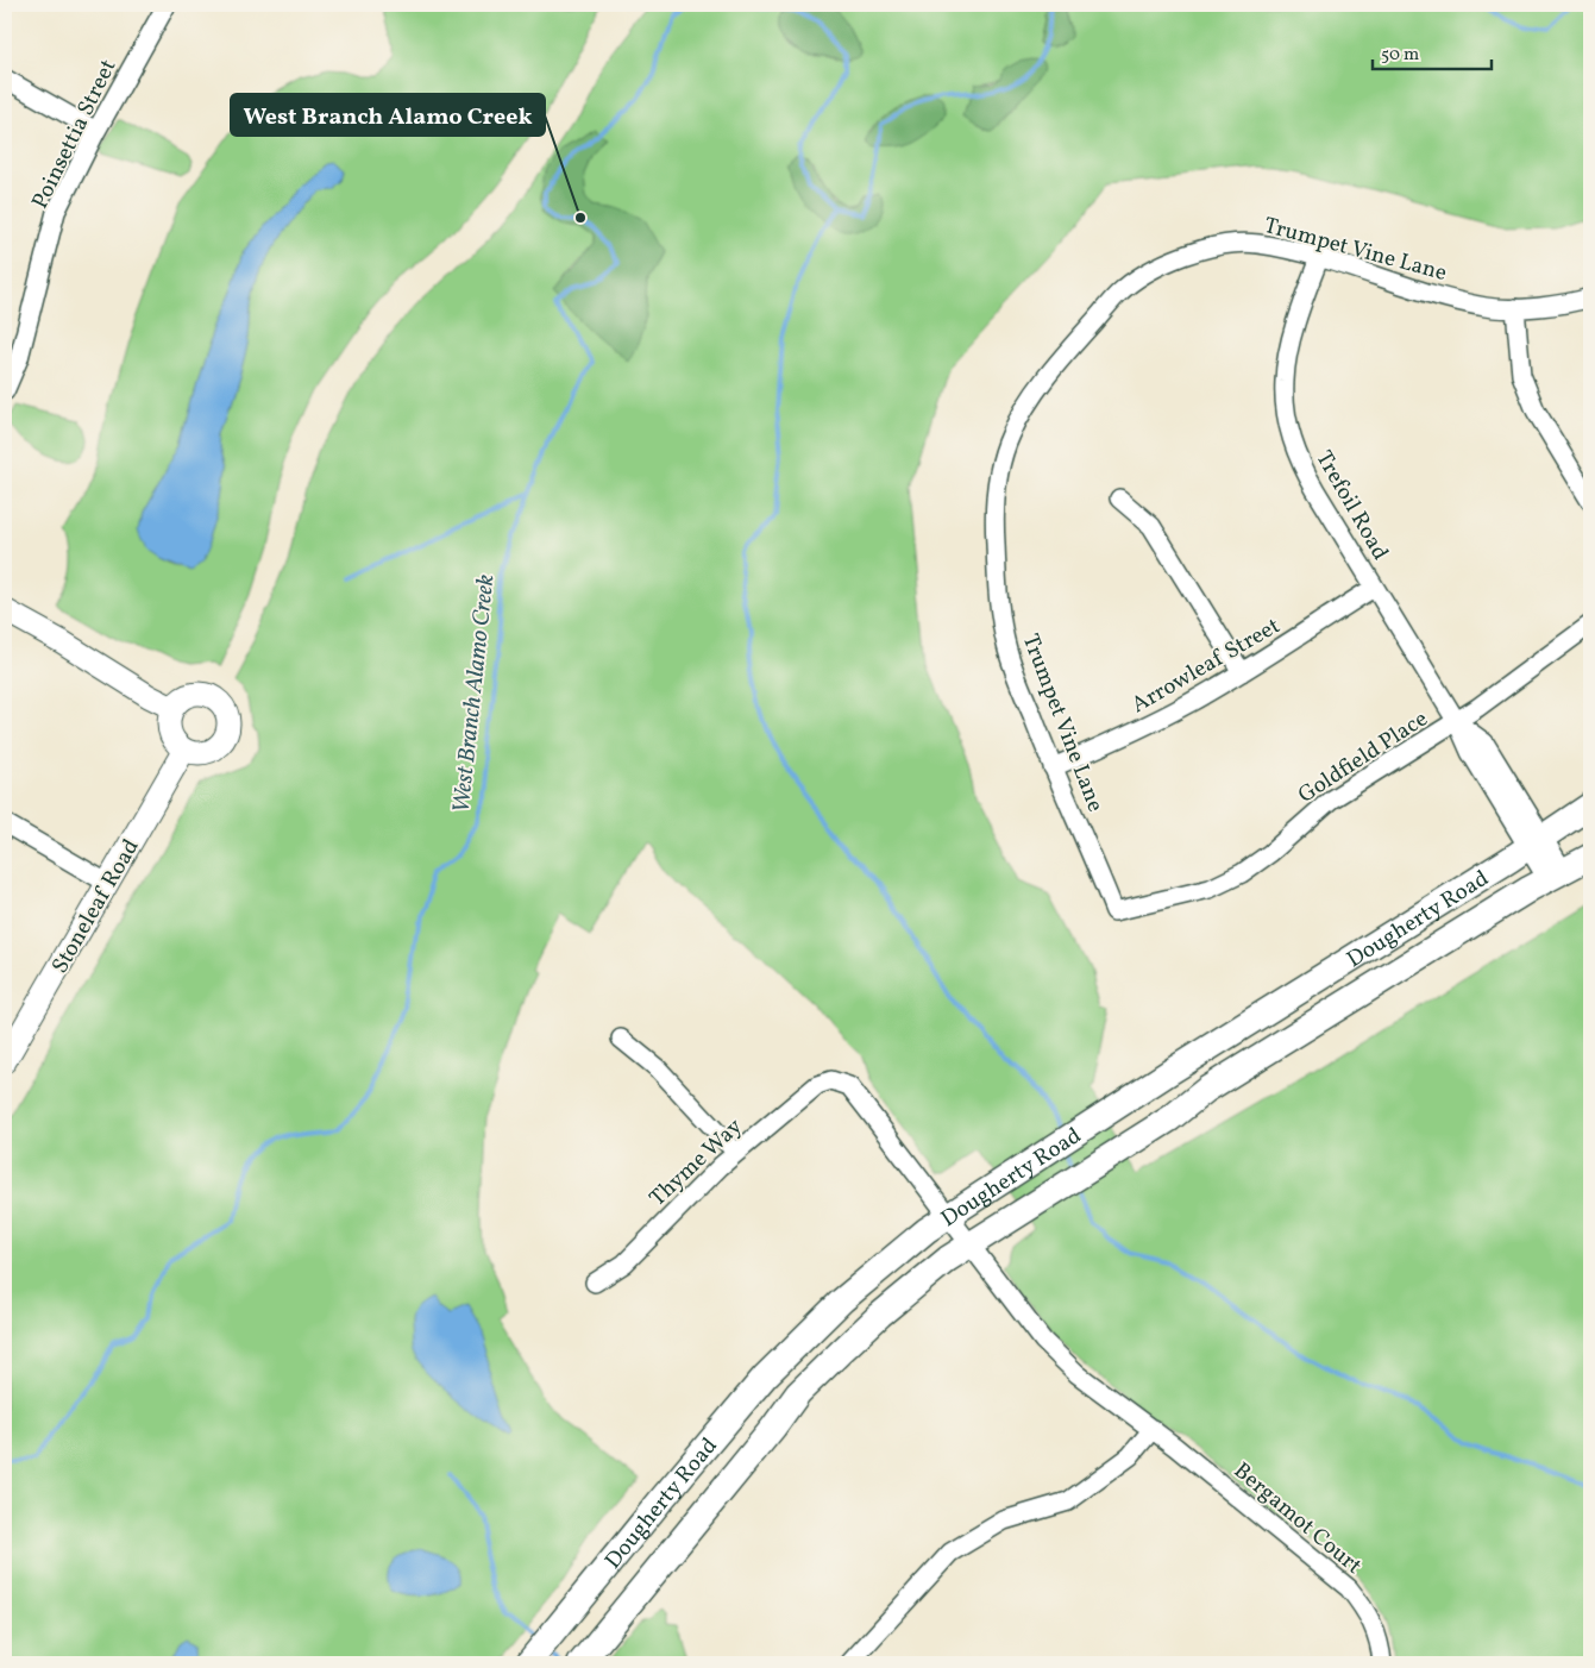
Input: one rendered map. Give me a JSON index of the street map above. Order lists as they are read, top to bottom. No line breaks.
{"streets":{"main road":["Dougherty Road"],"street":["Poinsettia Street","Trumpet Vine Lane","Trefoil Road","Arrowleaf Street","Goldfield Place","Stoneleaf Road","Thyme Way","Bergamot Court"]},"crossings":[["Trumpet Vine Lane","Trefoil Road"],["Trumpet Vine Lane","Arrowleaf Street"],["Trumpet Vine Lane","Goldfield Place"],["Trefoil Road","Arrowleaf Street"],["Trefoil Road","Goldfield Place"],["Trefoil Road","Dougherty Road"],["Dougherty Road","Bergamot Court"],["Thyme Way","Bergamot Court"]],"water":["West Branch Alamo Creek"],"places":["West Branch Alamo Creek"],"scale_bar":"50 m"}
